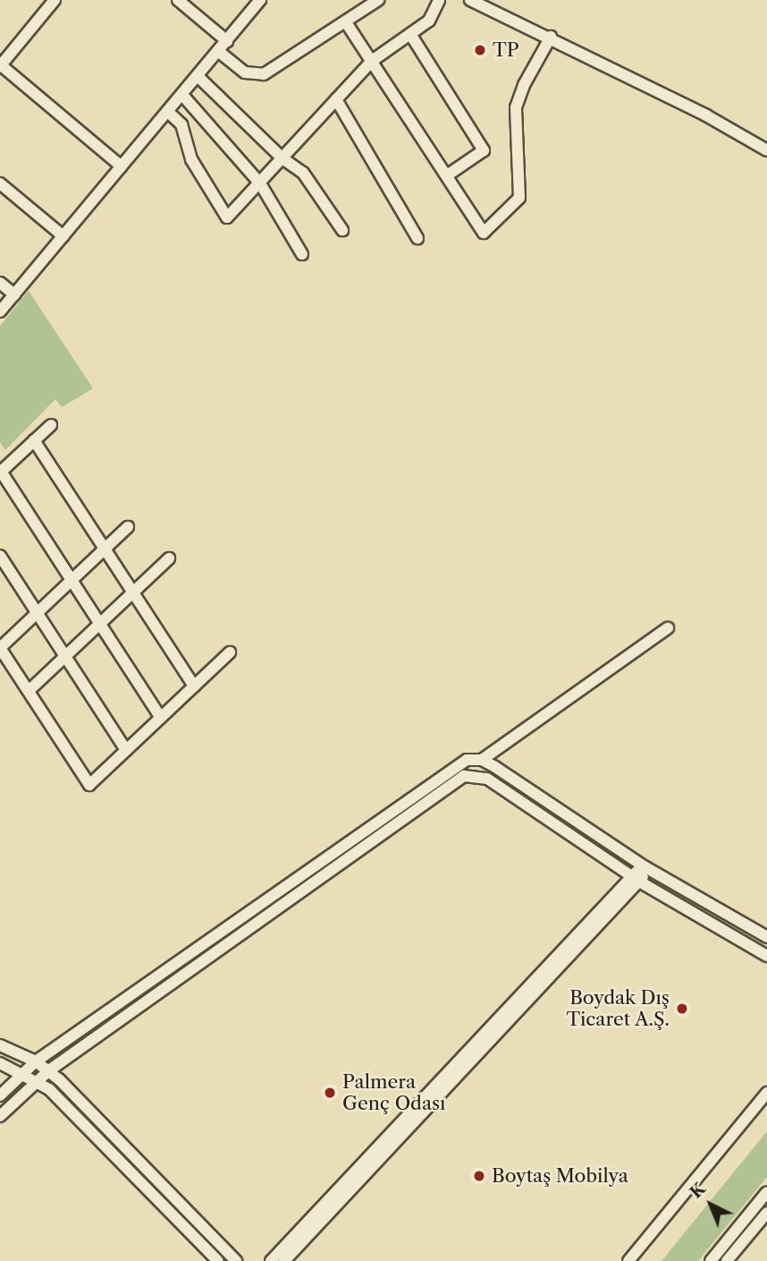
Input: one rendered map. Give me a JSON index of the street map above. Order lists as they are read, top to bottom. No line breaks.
{"places":["TP","Boydak Dış Ticaret A.Ş.","Palmera Genç Odası","Boytaş Mobilya"],"north":"top left"}
